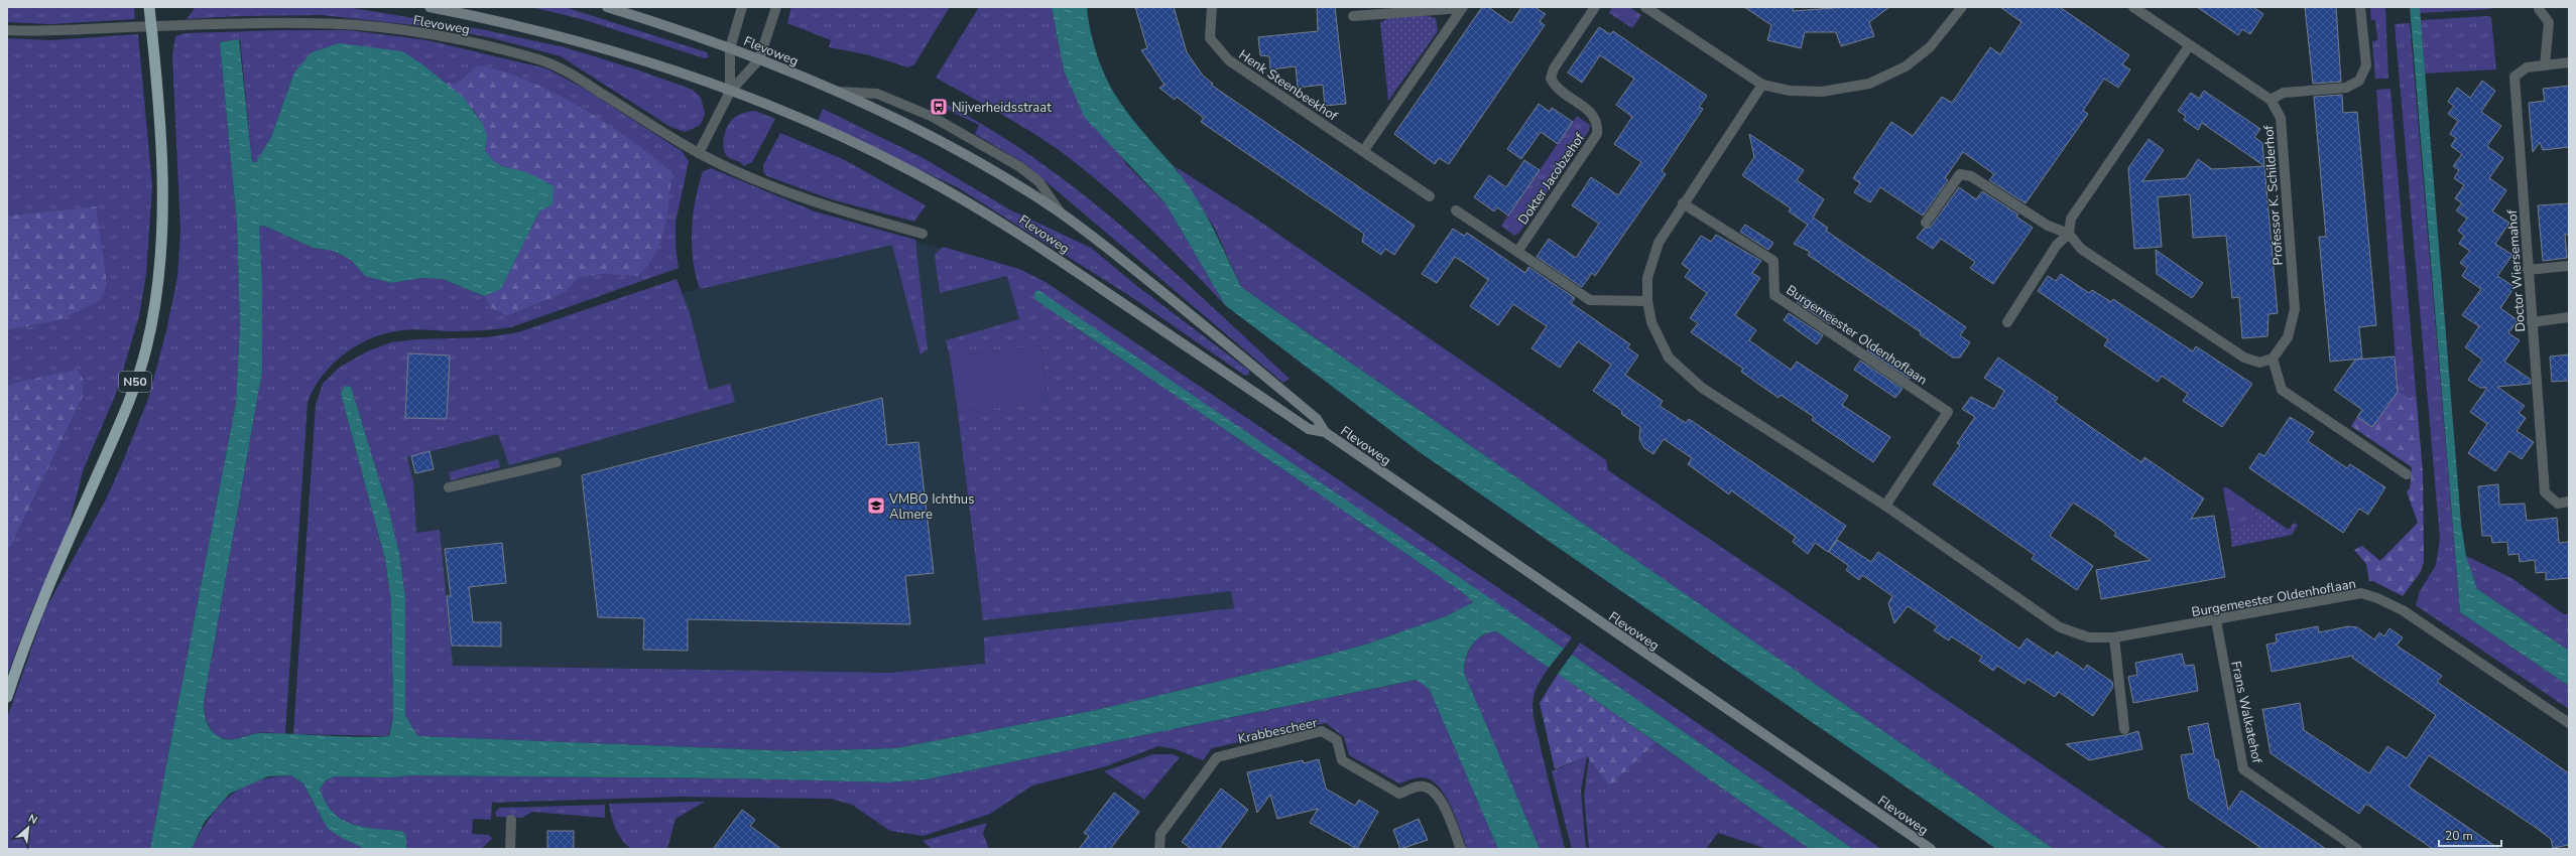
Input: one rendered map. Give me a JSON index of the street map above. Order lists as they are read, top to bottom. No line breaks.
{"streets":{"highway":["N50"],"main road":["Flevoweg"],"street":["Henk Steenbeekhof","Dokter Jacobzehof","Professor K. Schilderhof","Doctor Wiersemahof","Burgemeester Oldenhoflaan","Frans Walkatehof","Krabbescheer"]},"crossings":[["Flevoweg","N50"],["Burgemeester Oldenhoflaan","Frans Walkatehof"]],"places":{"bus stop":["Nijverheidsstraat"],"school or university":["VMBO Ichthus Almere"]},"scale_bar":"20 m","north":"top right"}
